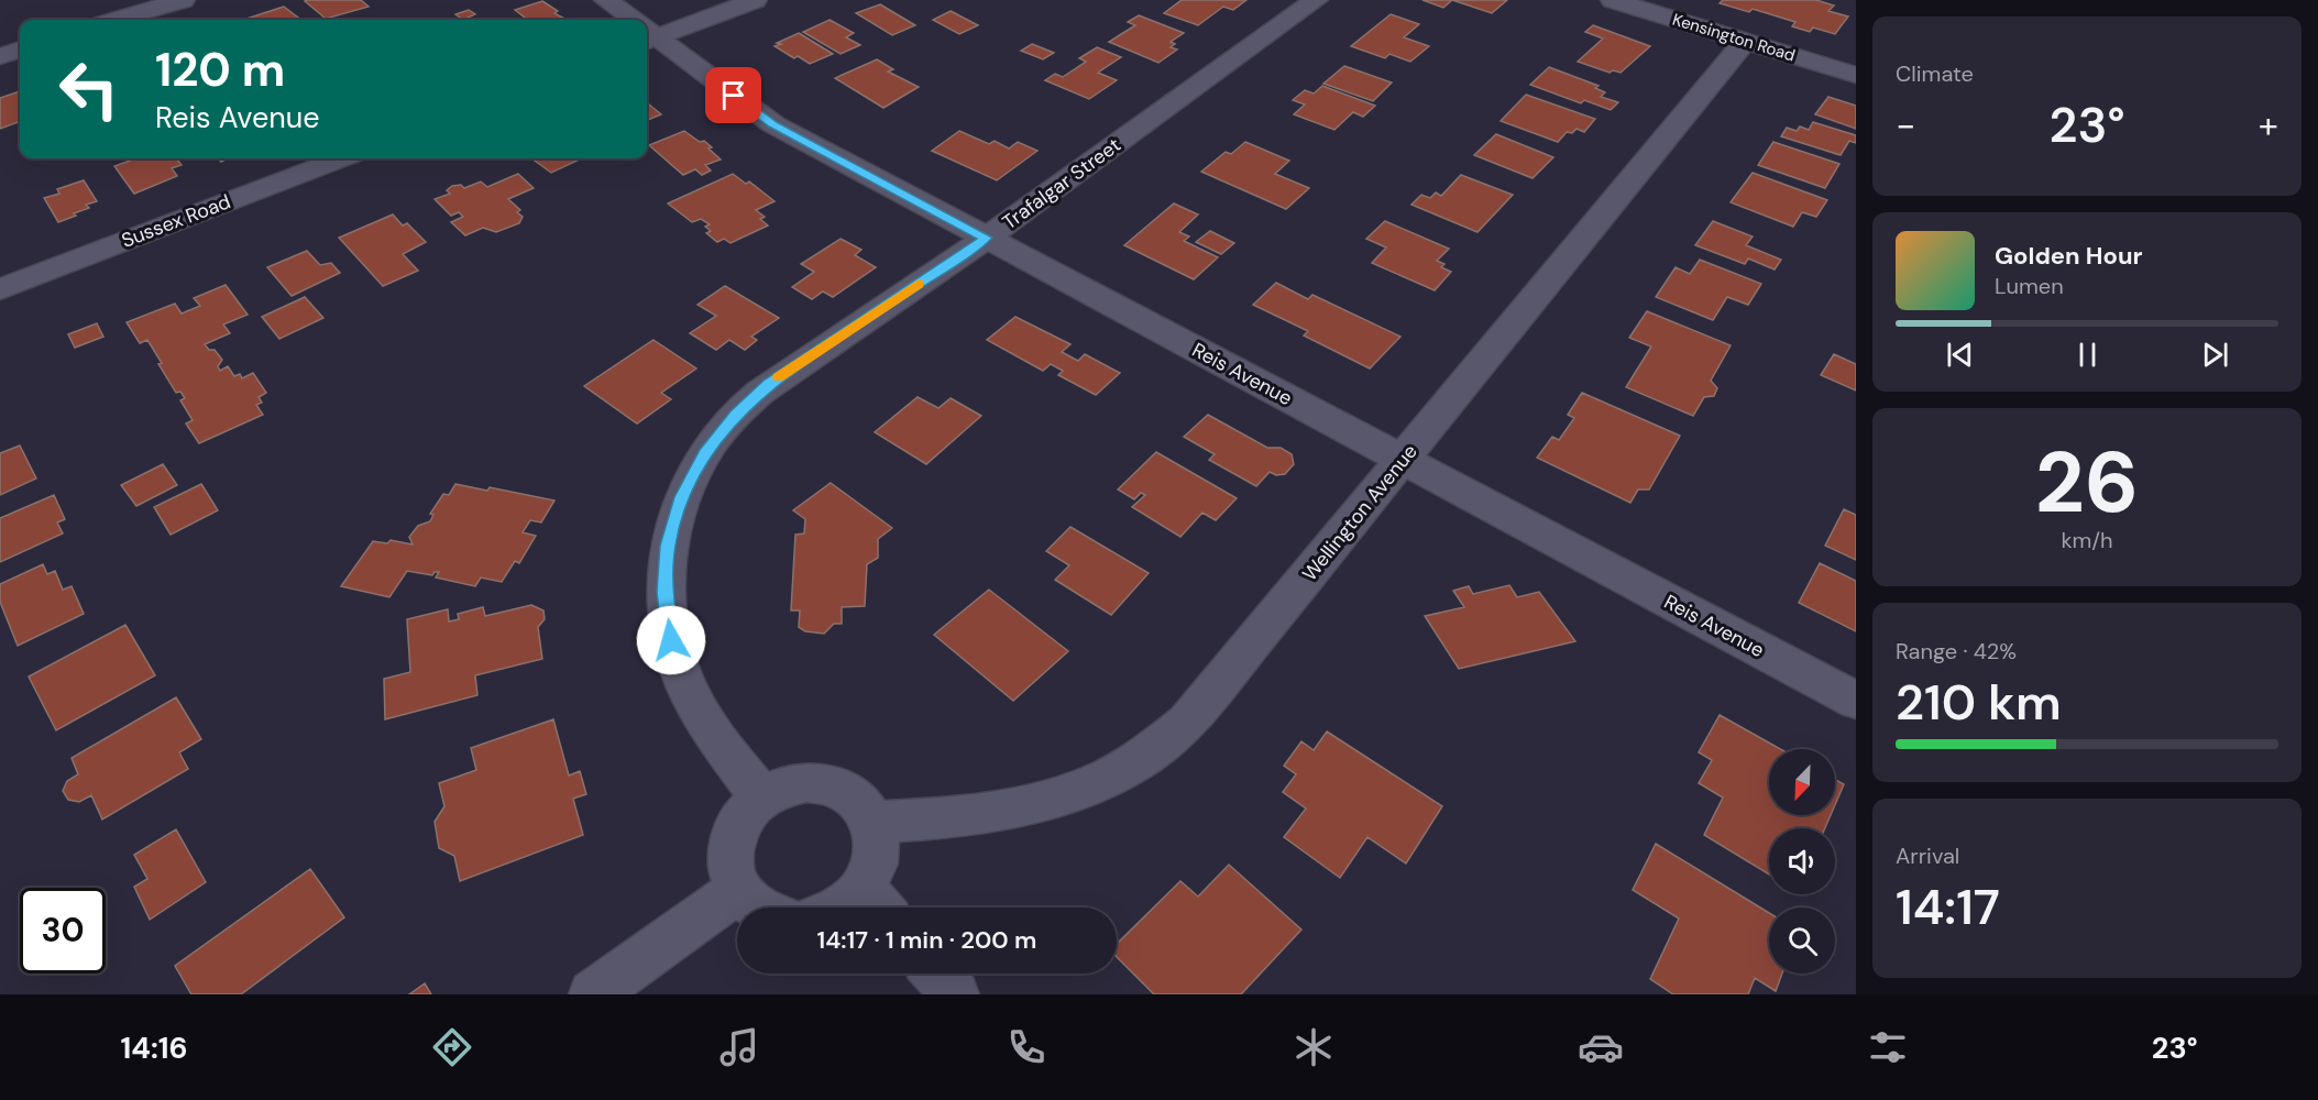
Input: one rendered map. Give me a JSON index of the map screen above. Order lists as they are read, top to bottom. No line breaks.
{"streets":{"street":["Kensington Road","Trafalgar Street","Sussex Road","Reis Avenue","Wellington Avenue"]},"crossings":[["Kensington Road","Wellington Avenue"],["Trafalgar Street","Reis Avenue"],["Reis Avenue","Wellington Avenue"]],"north":"bottom left","page":{"tile":["Climate",["26","km/h"],["Range · 42%","210 km"],["Arrival","14:17"]],"turn":["120 m","Reis Avenue"],"heat":["−","23°","+"],"song":["Golden Hour","Lumen"],"limit":"30","trip":"14:17 · 1 min · 200 m","tabs":["14:16","23°"]}}
